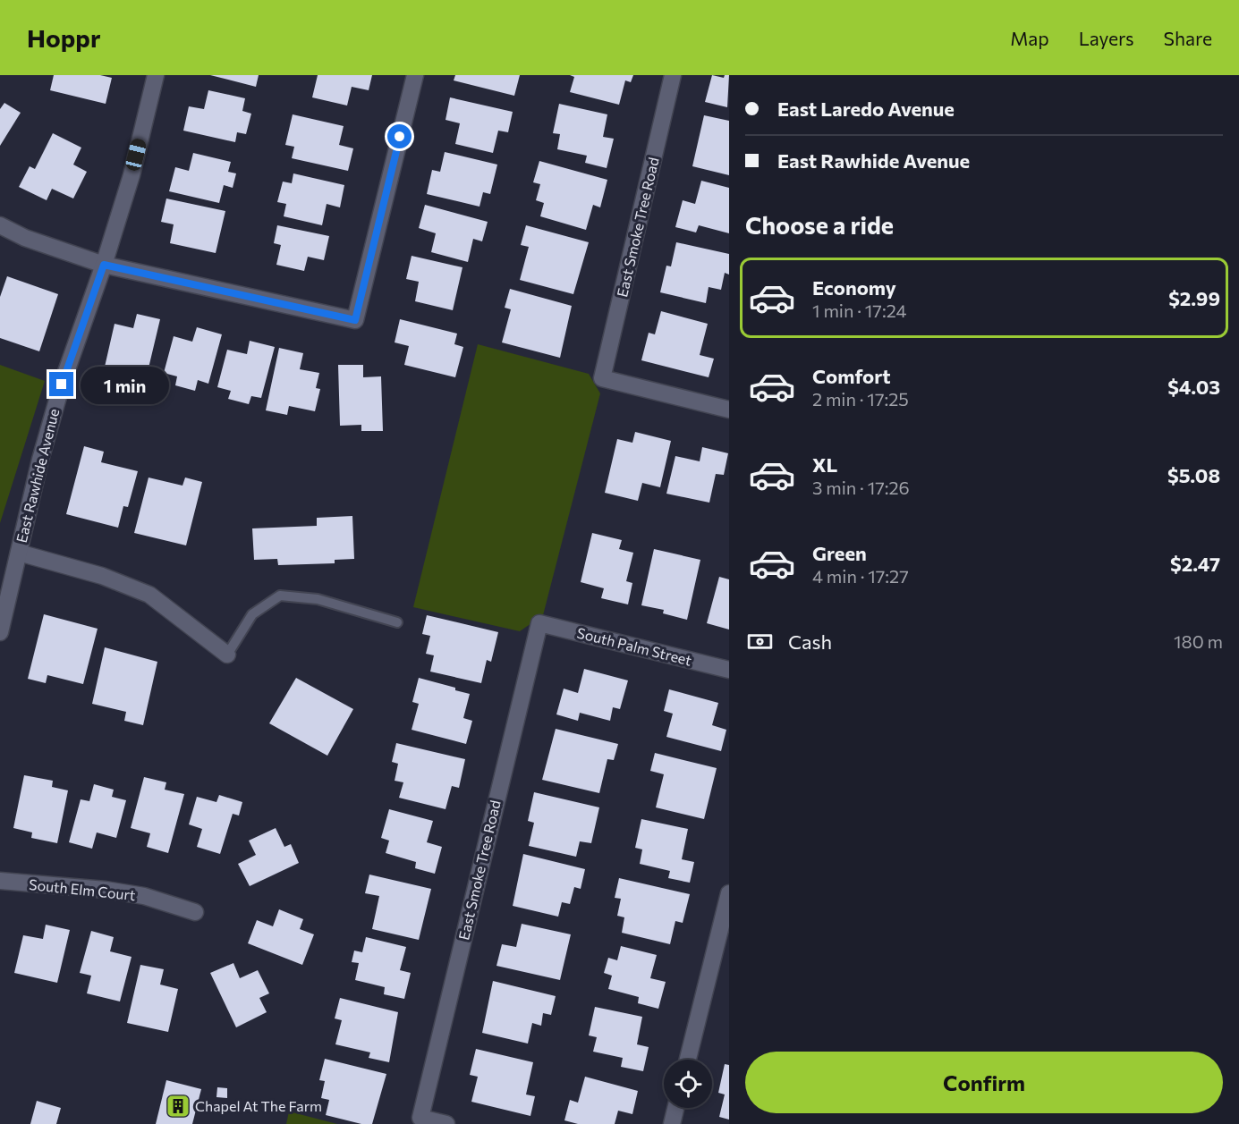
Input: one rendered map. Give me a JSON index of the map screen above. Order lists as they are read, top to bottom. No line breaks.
{"streets":{"street":["East Smoke Tree Road","East Rawhide Avenue","South Palm Street","South Elm Court"]},"crossings":[["East Smoke Tree Road","South Palm Street"]],"places":{"building":["Chapel At The Farm"]},"page":{"header":"Hoppr","nav":["Map","Layers","Share"],"banner":["East Laredo Avenue","East Rawhide Avenue"],"heading":"Choose a ride","list":[{"name":"Economy","note":"1 min · 17:24","value":"$2.99"},{"name":"Comfort","note":"2 min · 17:25","value":"$4.03"},{"name":"XL","note":"3 min · 17:26","value":"$5.08"},{"name":"Green","note":"4 min · 17:27","value":"$2.47"}],"bubble":"1 min","pay":["Cash","180 m"],"buttons":"Confirm"}}
